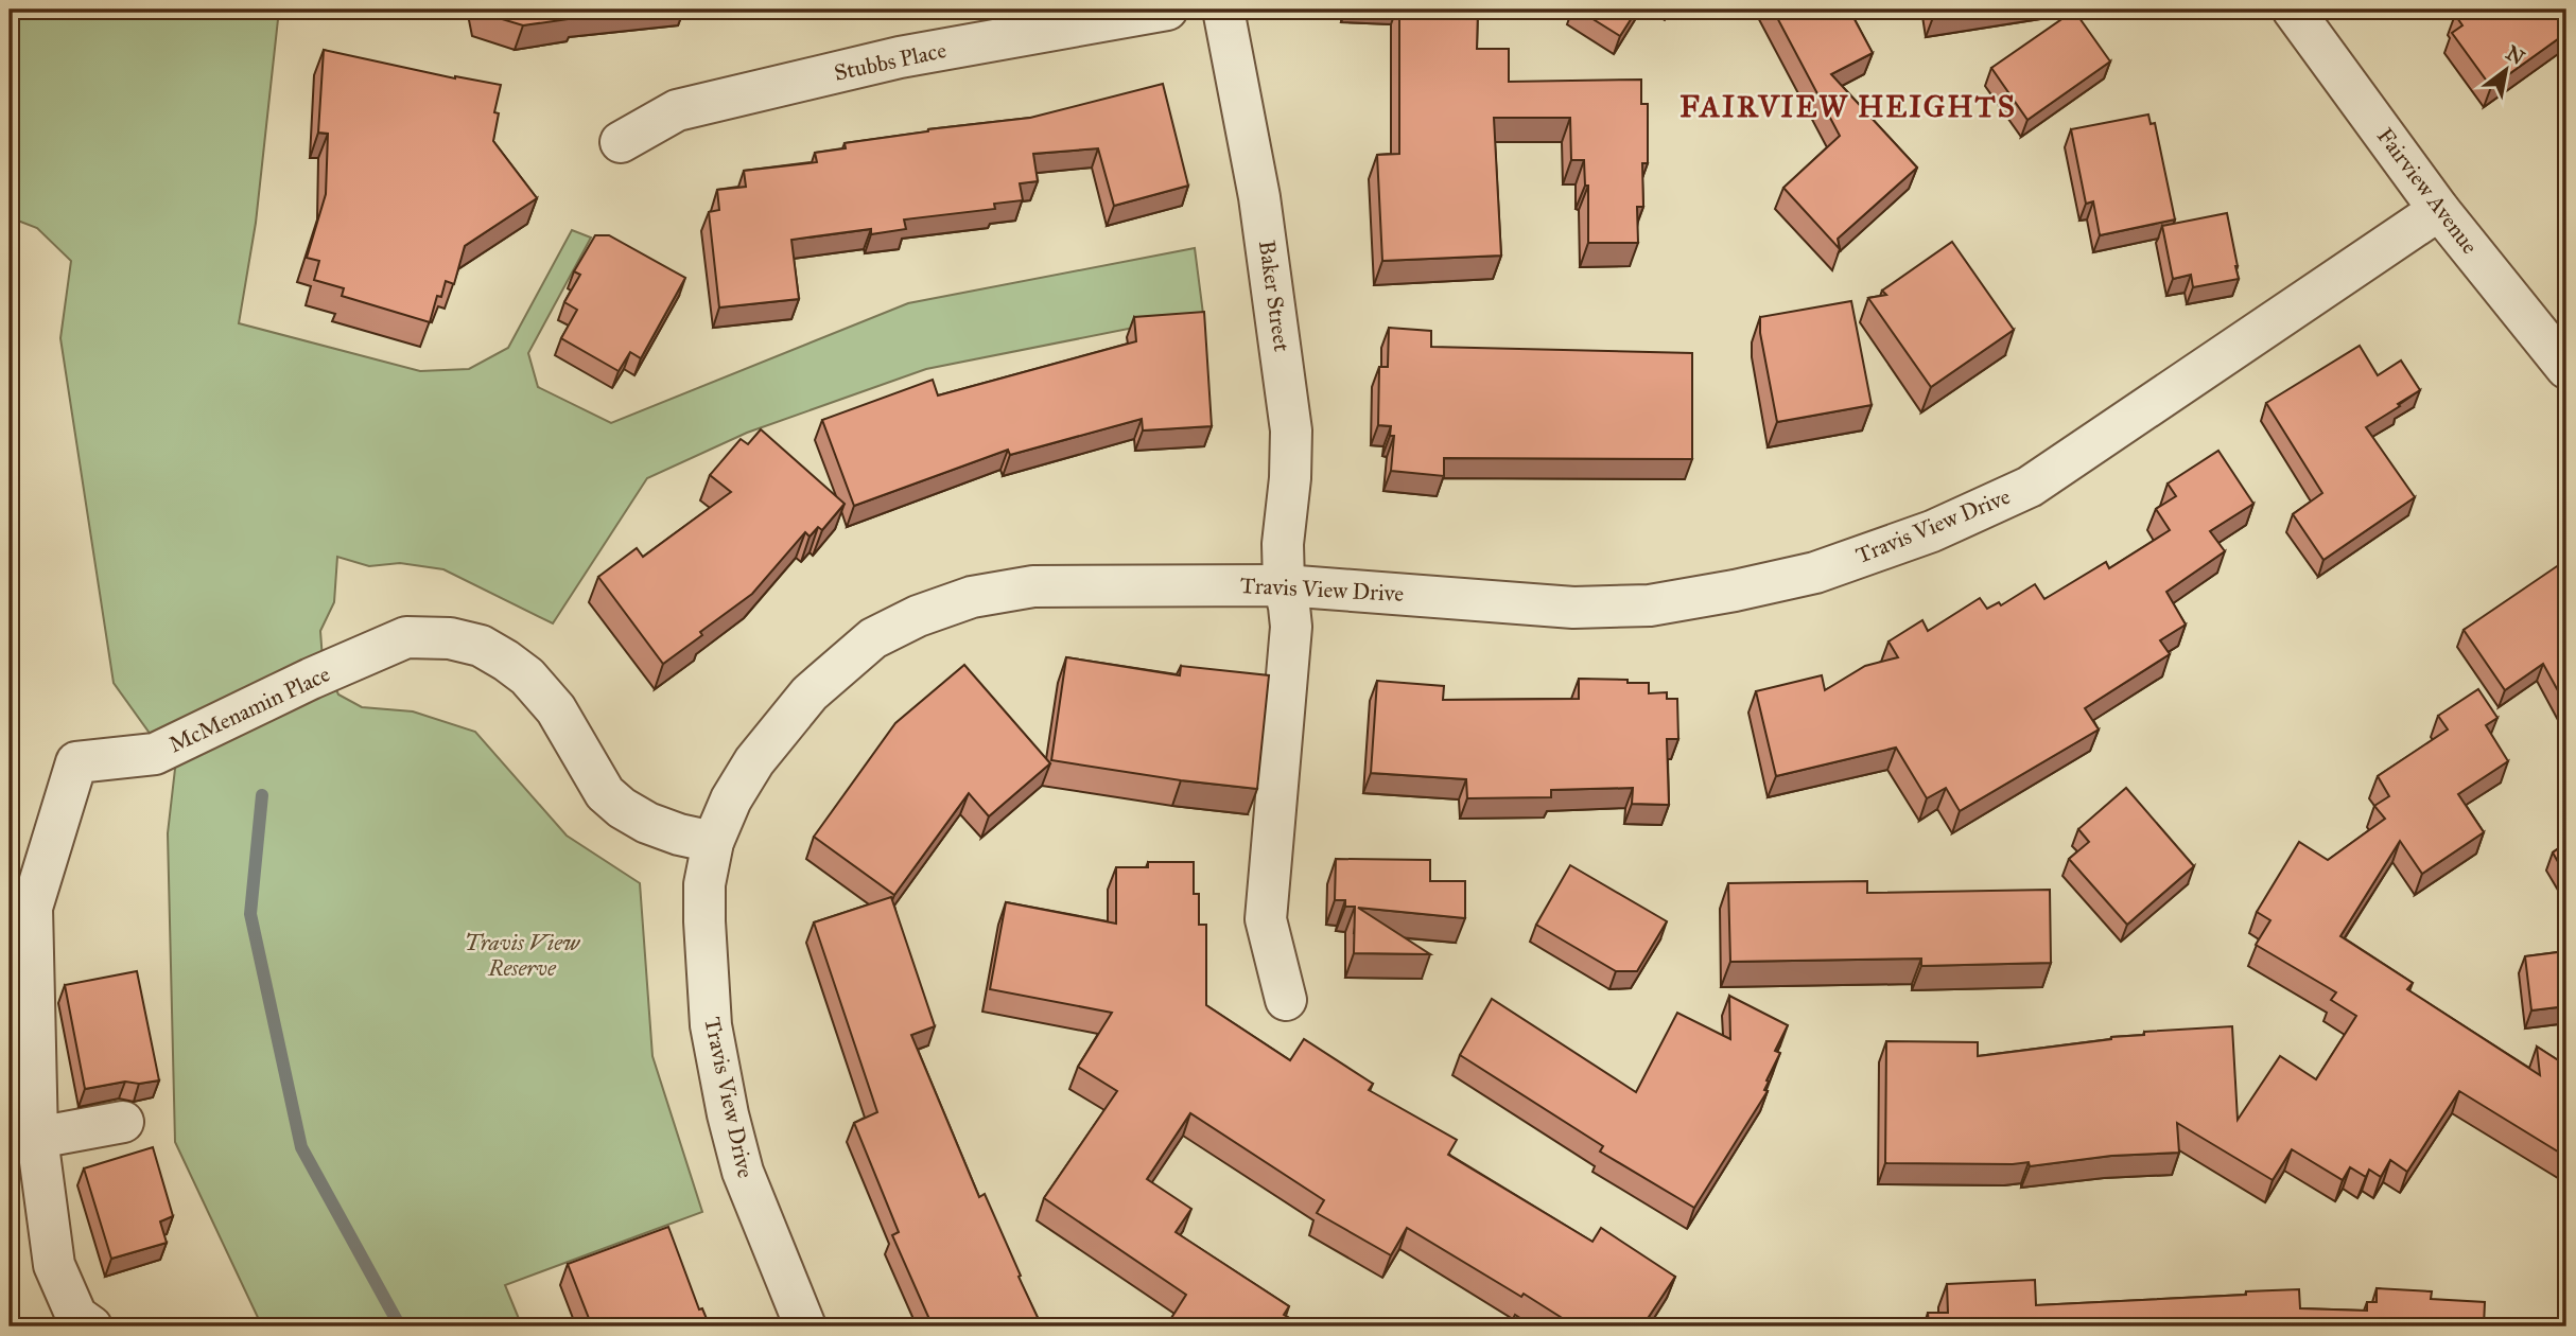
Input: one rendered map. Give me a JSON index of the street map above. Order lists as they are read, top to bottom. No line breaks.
{"streets":{"street":["Stubbs Place","Fairview Avenue","Baker Street","Travis View Drive","McMenamin Place"]},"crossings":[["Fairview Avenue","Travis View Drive"],["Baker Street","Travis View Drive"],["Travis View Drive","McMenamin Place"]],"districts":["FAIRVIEW HEIGHTS"],"parks":["Travis View Reserve"],"north":"top right"}
